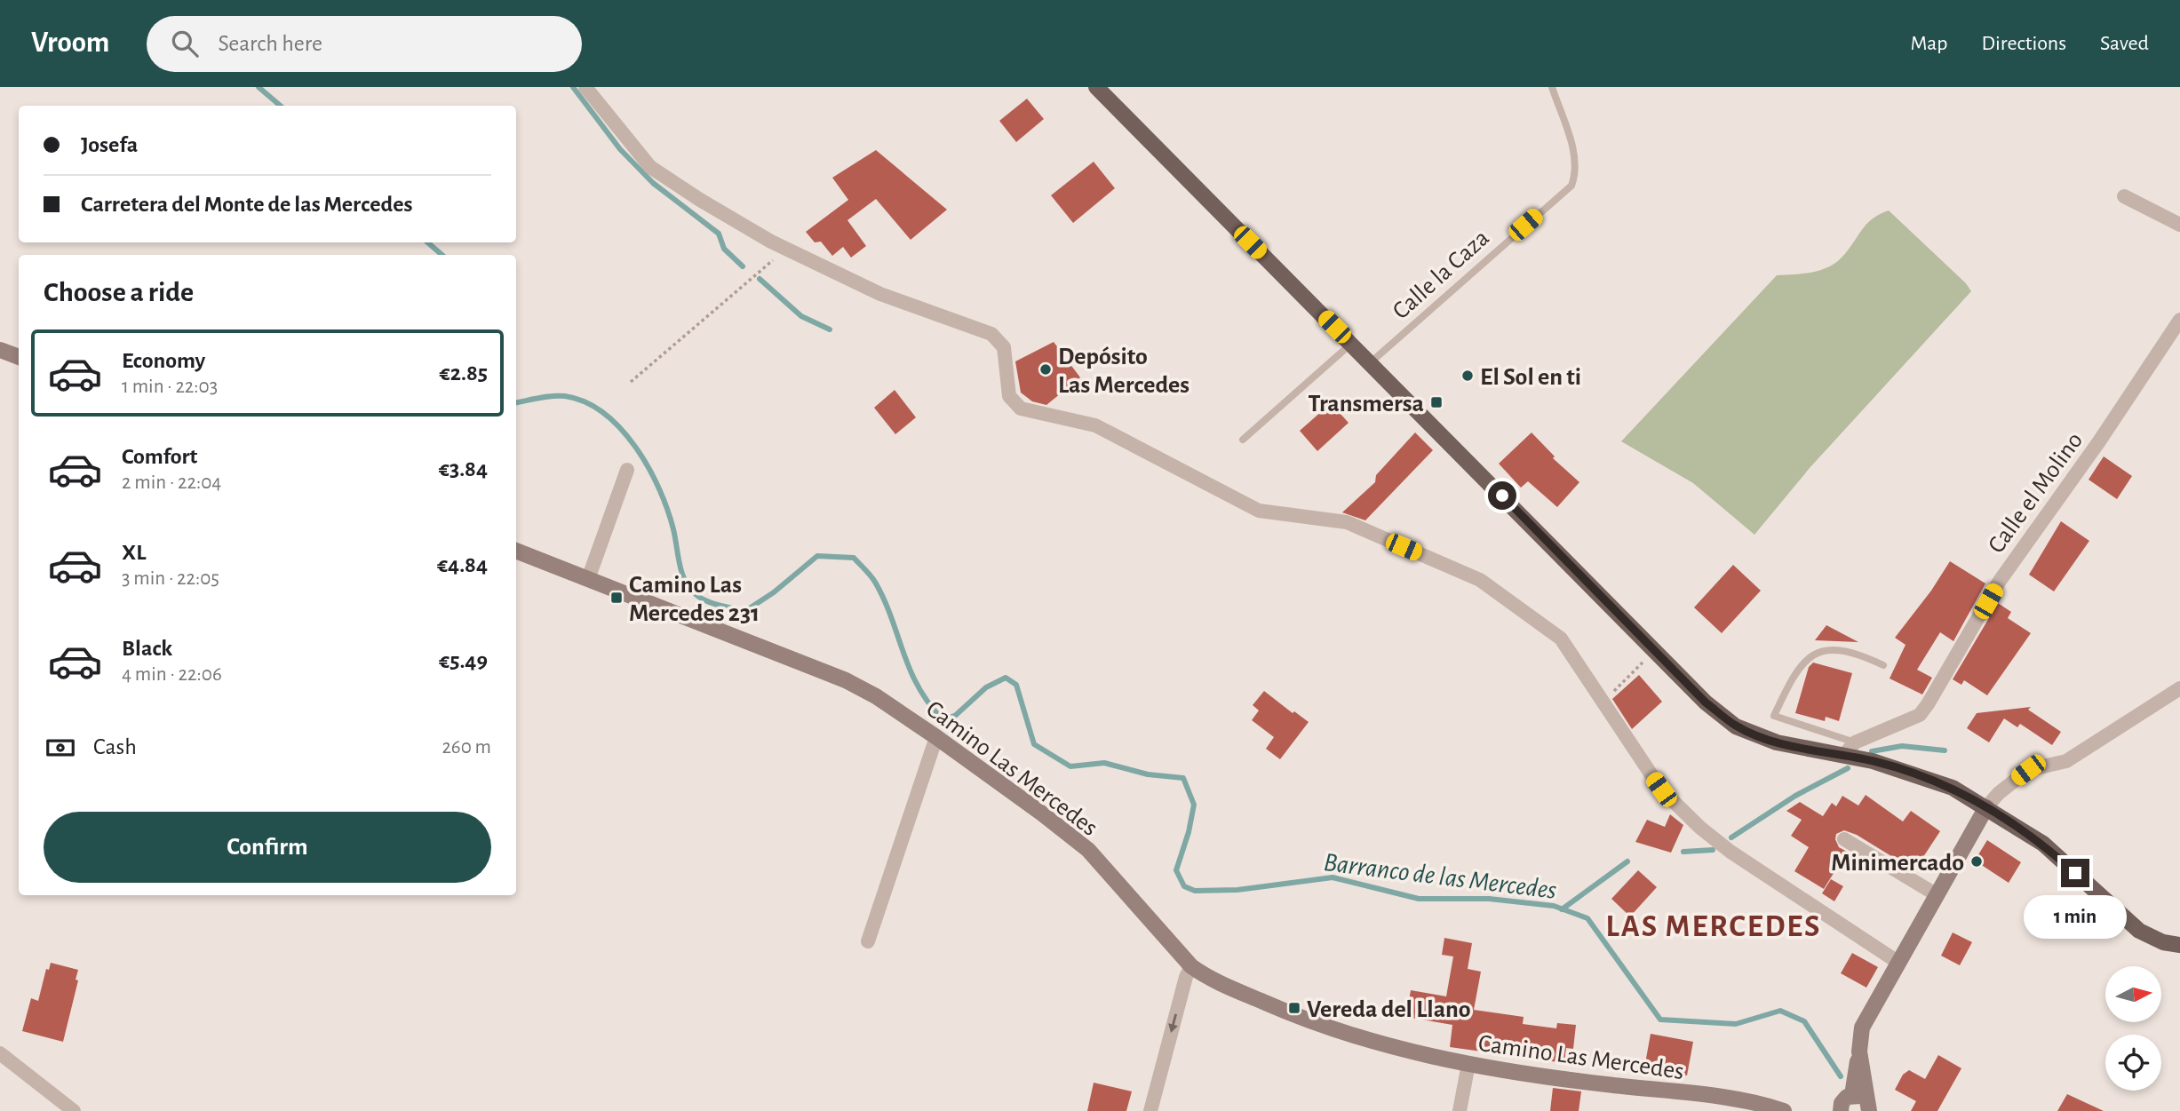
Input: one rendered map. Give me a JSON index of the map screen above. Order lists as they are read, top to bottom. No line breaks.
{"streets":{"main road":["Camino Las Mercedes"],"street":["Calle el Molino"],"lane":["Calle la Caza"]},"districts":["LAS MERCEDES"],"water":["Barranco de las Mercedes"],"places":{"other":["Depósito Las Mercedes","El Sol en ti","Minimercado"],"transit":["Transmersa","Camino Las Mercedes 231","Vereda del Llano"]},"north":"right","page":{"header":"Vroom","search":"Search here","nav":["Map","Directions","Saved"],"banner":["Josefa","Carretera del Monte de las Mercedes"],"heading":"Choose a ride","list":[{"name":"Economy","note":"1 min · 22:03","value":"€2.85"},{"name":"Comfort","note":"2 min · 22:04","value":"€3.84"},{"name":"XL","note":"3 min · 22:05","value":"€4.84"},{"name":"Black","note":"4 min · 22:06","value":"€5.49"}],"pay":["Cash","260 m"],"buttons":"Confirm","bubble":"1 min"}}
